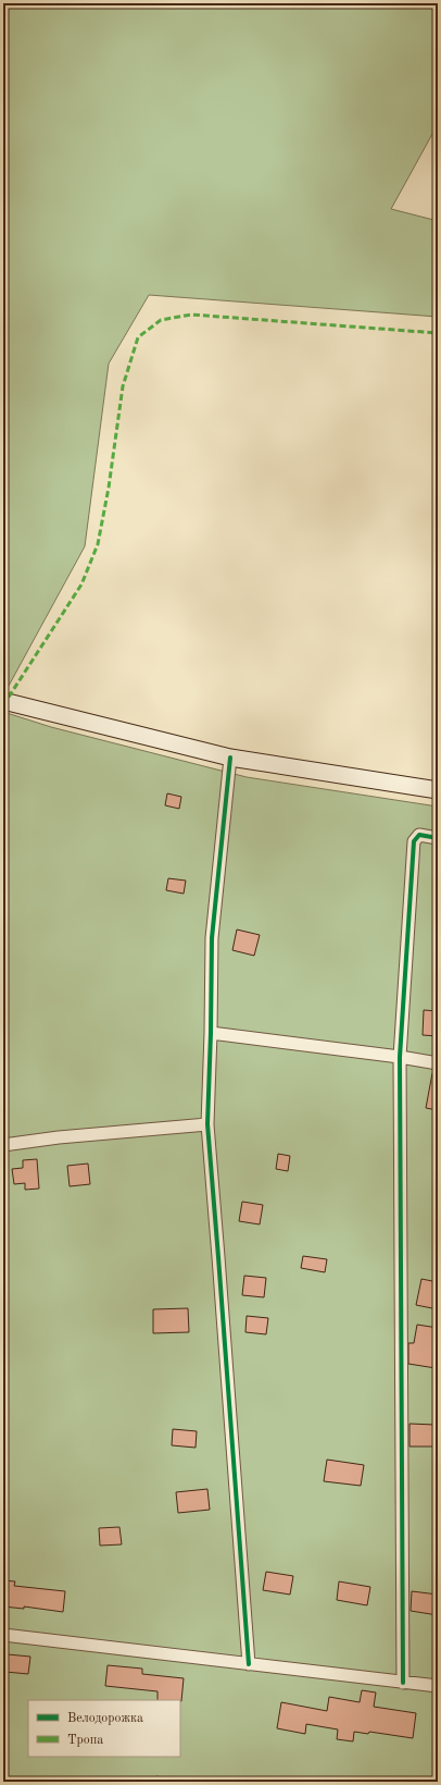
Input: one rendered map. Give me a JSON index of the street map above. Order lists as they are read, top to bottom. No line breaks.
{"legend":["Велодорожка","Тропа"]}
